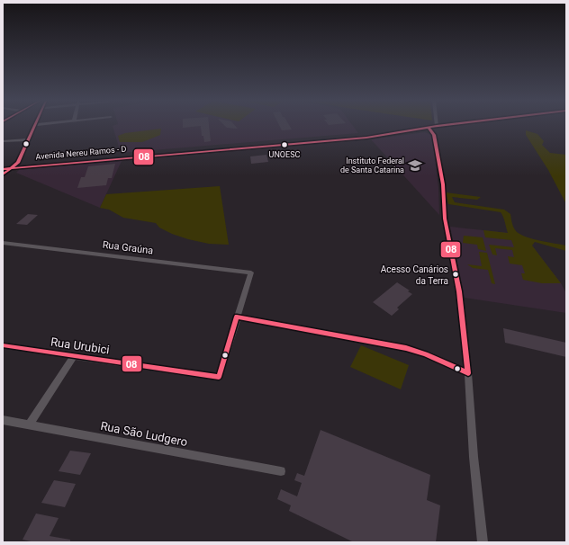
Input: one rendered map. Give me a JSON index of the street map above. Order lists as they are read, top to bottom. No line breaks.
{"streets":{"street":["Avenida Nereu Ramos - D","Rua Graúna","Rua Urubici","Rua São Ludgero"]},"crossings":[["Rua Graúna","Rua Urubici"]],"places":{"other":["UNOESC","Acesso Canários da Terra"],"school or university":["Instituto Federal de Santa Catarina"]},"lines":["transit line 08"]}
